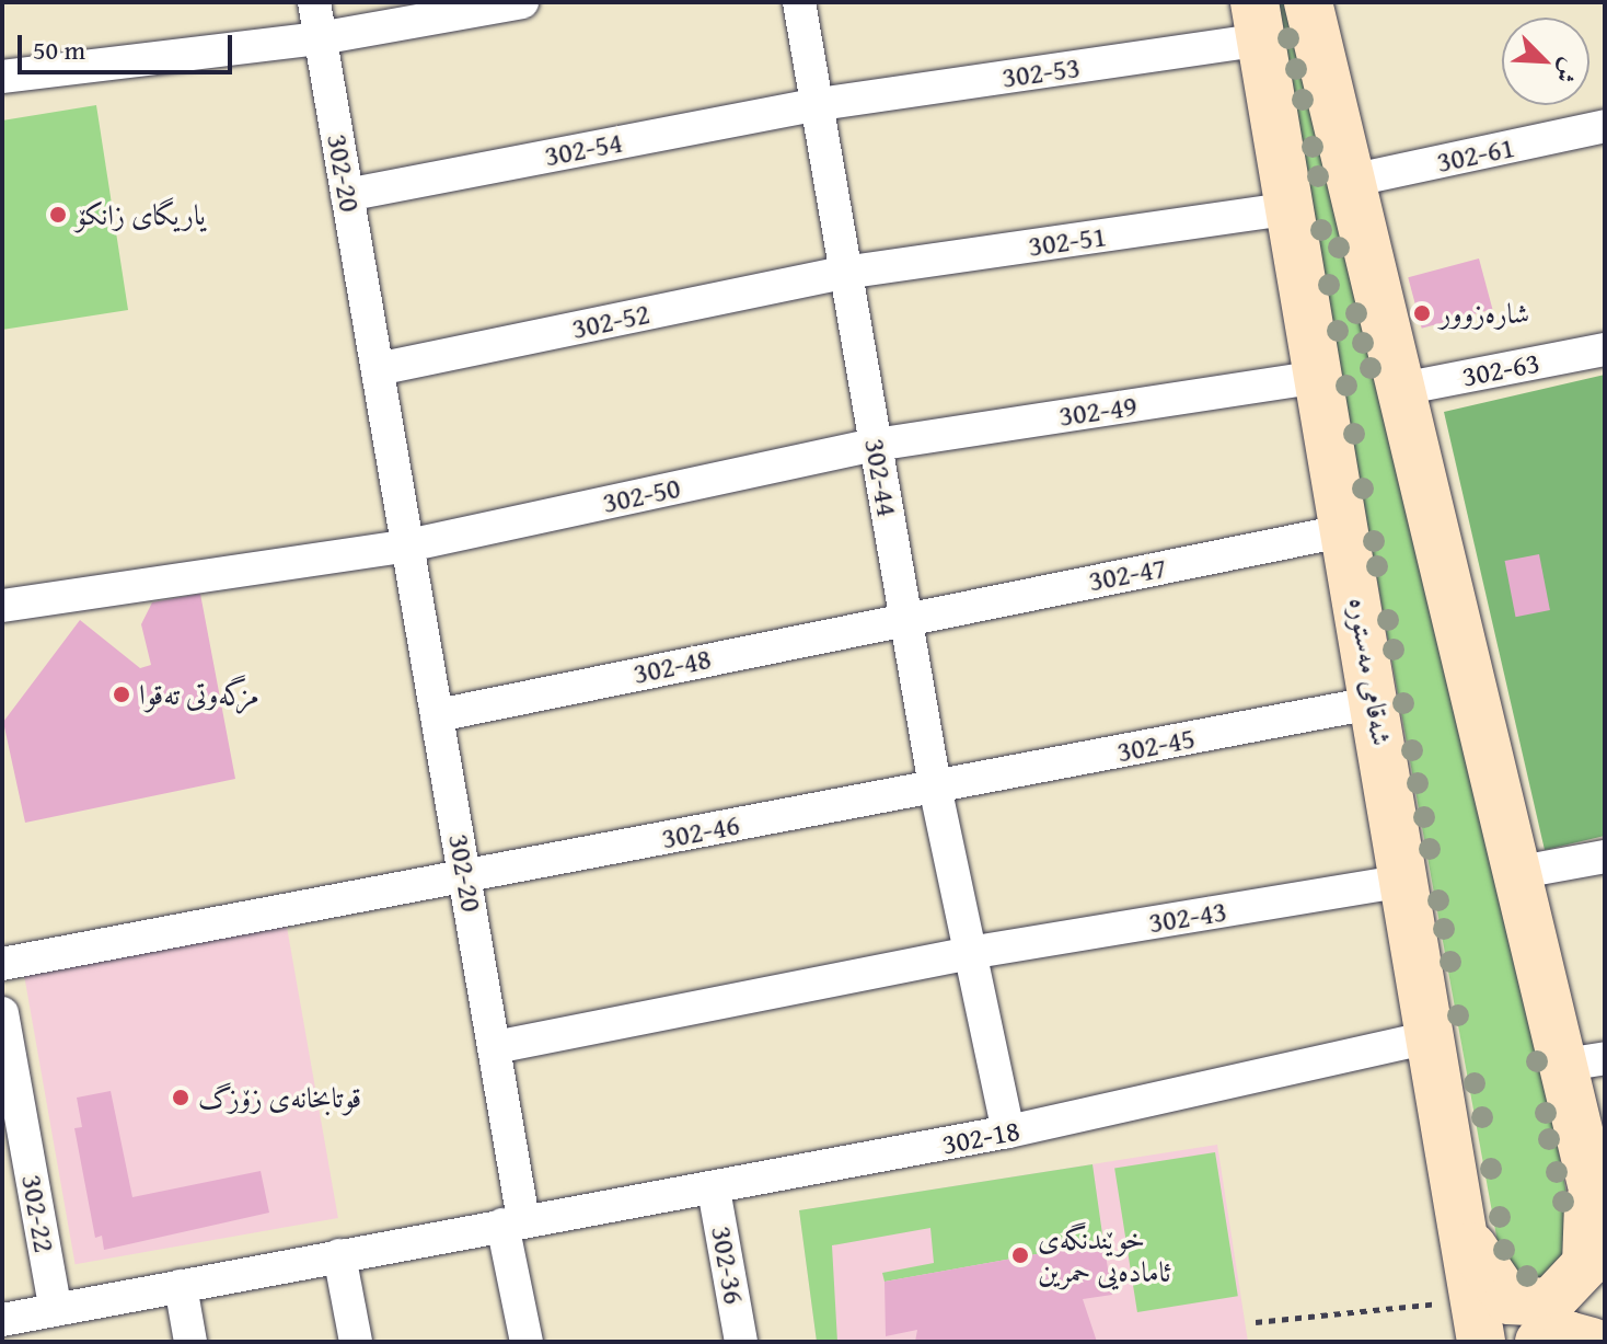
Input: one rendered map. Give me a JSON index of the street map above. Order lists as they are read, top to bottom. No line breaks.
{"streets":{"main road":["شەقامی مەستورە"],"street":["302-53","302-54","302-61","302-20","302-51","302-52","302-63","302-49","302-44","302-50","302-47","302-48","302-45","302-46","302-43","302-18","302-22","302-36"]},"crossings":[["302-53","302-54"],["302-53","302-44"],["302-53","شەقامی مەستورە"],["302-54","302-20"],["302-54","302-44"],["302-20","302-52"],["302-20","302-50"],["302-20","302-48"],["302-20","302-46"],["302-20","302-18"],["302-51","302-52"],["302-51","302-44"],["302-51","شەقامی مەستورە"],["302-52","302-44"],["302-49","302-44"],["302-49","302-50"],["302-49","شەقامی مەستورە"],["302-44","302-50"],["302-44","302-47"],["302-44","302-48"],["302-44","302-45"],["302-44","302-46"],["302-44","302-43"],["302-44","302-18"],["302-47","302-48"],["302-47","شەقامی مەستورە"],["شەقامی مەستورە","302-45"],["شەقامی مەستورە","302-43"],["شەقامی مەستورە","302-18"],["302-45","302-46"],["302-18","302-36"]],"places":["یاریگای زانکۆ","شارەزوور","مزگه‌وتی ته‌قوا","قوتابخانه‌ی زۆزگ","خوێندنگەی ئامادەیی حمرین"],"scale_bar":"50 m","north":"bottom right"}
